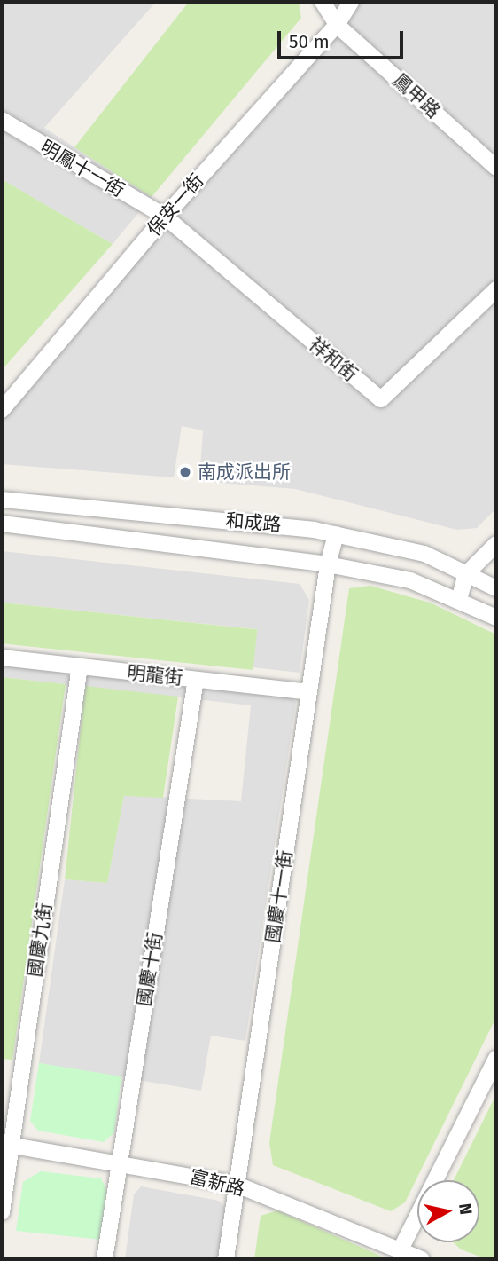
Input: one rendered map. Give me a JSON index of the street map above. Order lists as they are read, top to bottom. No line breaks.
{"streets":{"street":["鳳甲路","明鳳十一街","保安一街","祥和街","和成路","明龍街","國慶十一街","國慶九街","國慶十街","富新路"]},"crossings":[["鳳甲路","保安一街"],["明鳳十一街","保安一街"],["明鳳十一街","祥和街"],["保安一街","祥和街"],["和成路","國慶十一街"],["明龍街","國慶十一街"],["明龍街","國慶九街"],["明龍街","國慶十街"],["國慶十一街","富新路"],["國慶九街","富新路"],["國慶十街","富新路"]],"places":["南成派出所"],"scale_bar":"50 m","north":"right"}
